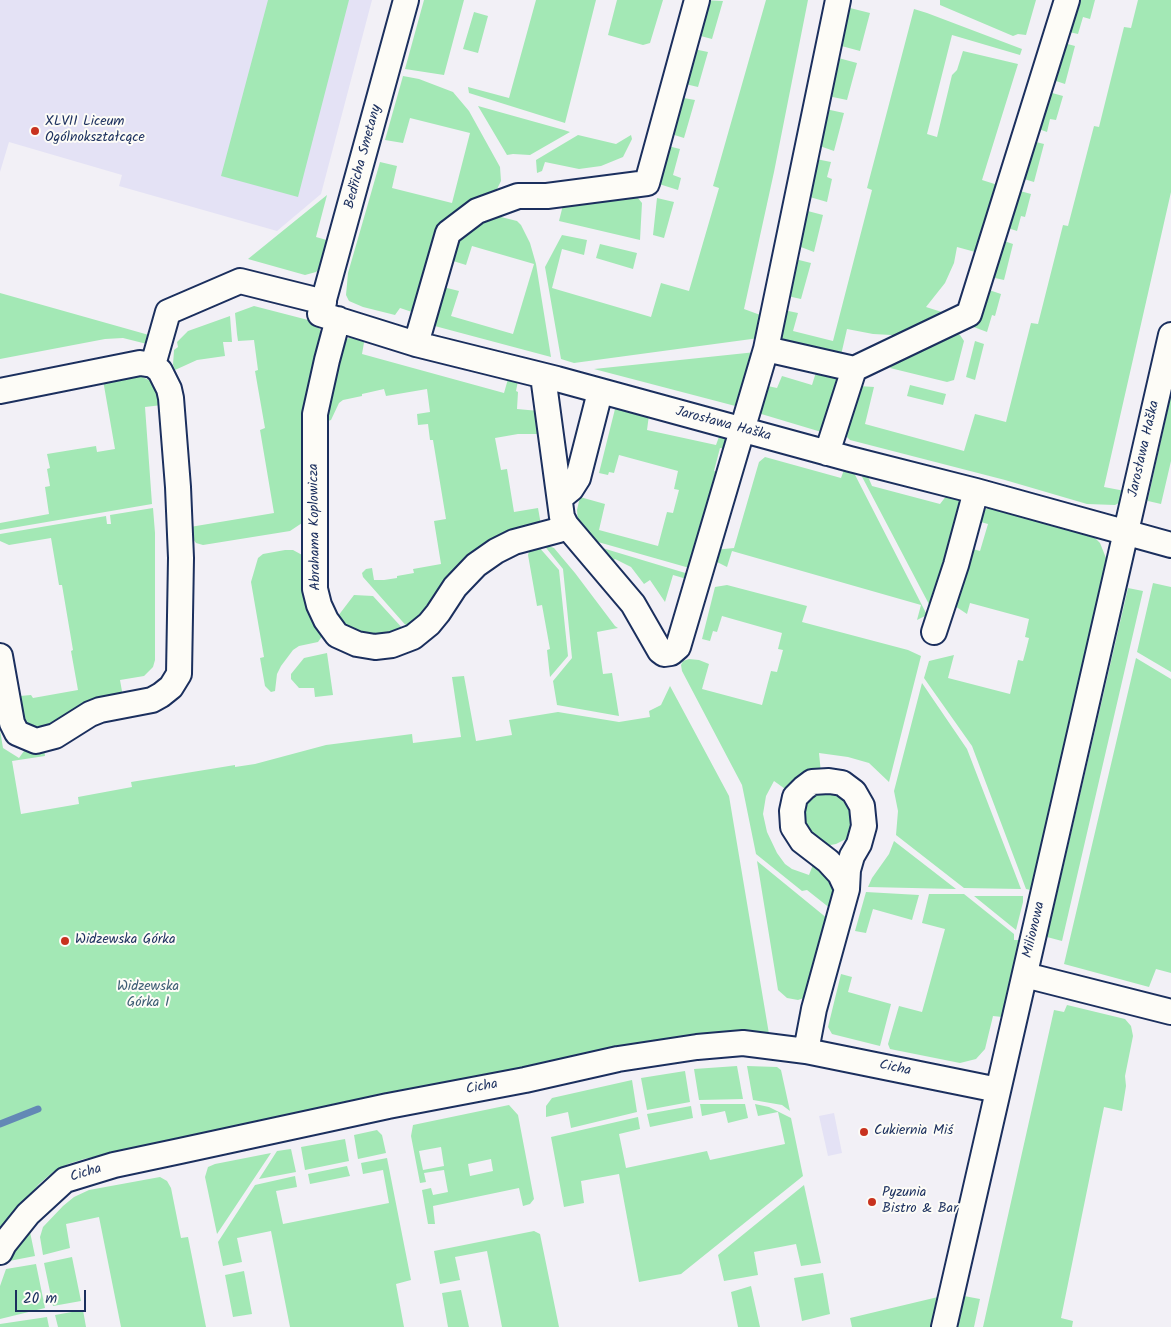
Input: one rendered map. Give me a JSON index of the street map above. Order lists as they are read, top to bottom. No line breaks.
{"streets":{"street":["Bedřicha Smetany","Jarosława Haška","Abrahama Koplowicza","Milionowa","Cicha"]},"crossings":[["Bedřicha Smetany","Jarosława Haška"],["Bedřicha Smetany","Abrahama Koplowicza"],["Jarosława Haška","Abrahama Koplowicza"],["Jarosława Haška","Milionowa"],["Milionowa","Cicha"]],"parks":["Widzewska Górka I"],"places":["XLVII Liceum Ogólnokształcące","Widzewska Górka","Cukiernia Miś","Pyzunia Bistro & Bar"],"scale_bar":"20 m"}
